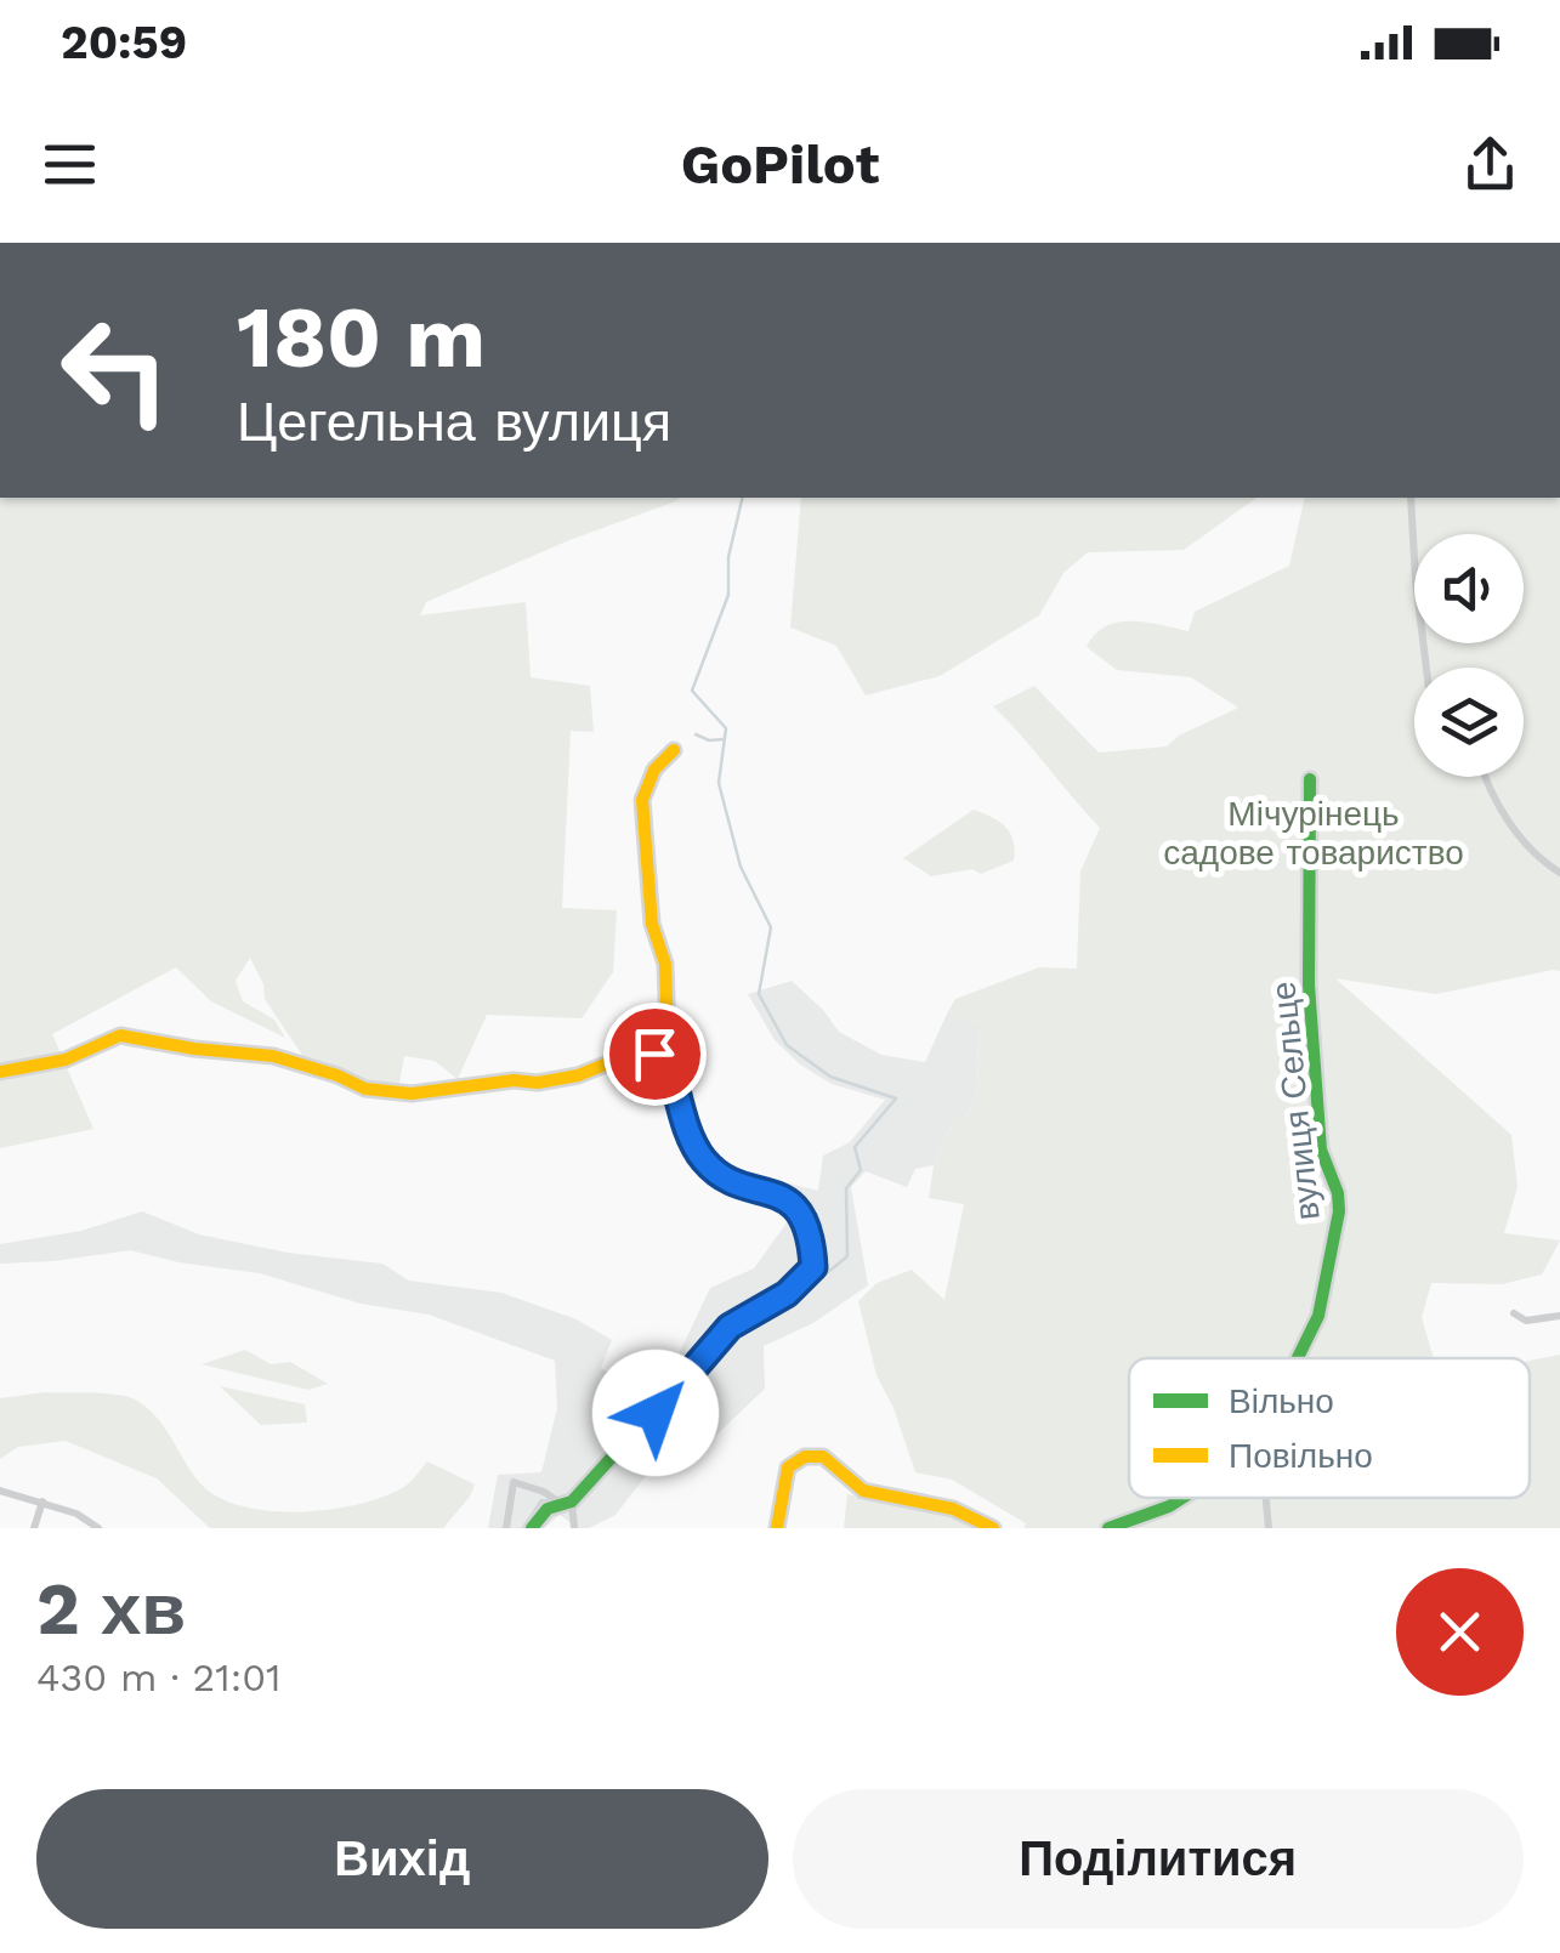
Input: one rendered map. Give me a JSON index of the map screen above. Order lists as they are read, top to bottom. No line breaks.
{"streets":{"street":["вулиця Сельце"]},"parks":["Мічурінець садове товариство"],"legend":["Вільно","Повільно"],"page":{"status":"20:59","header":"GoPilot","turn":["180 m","Цегельна вулиця"],"heading":["2 хв","430 m · 21:01"],"buttons":["Вихід","Поділитися"]}}
